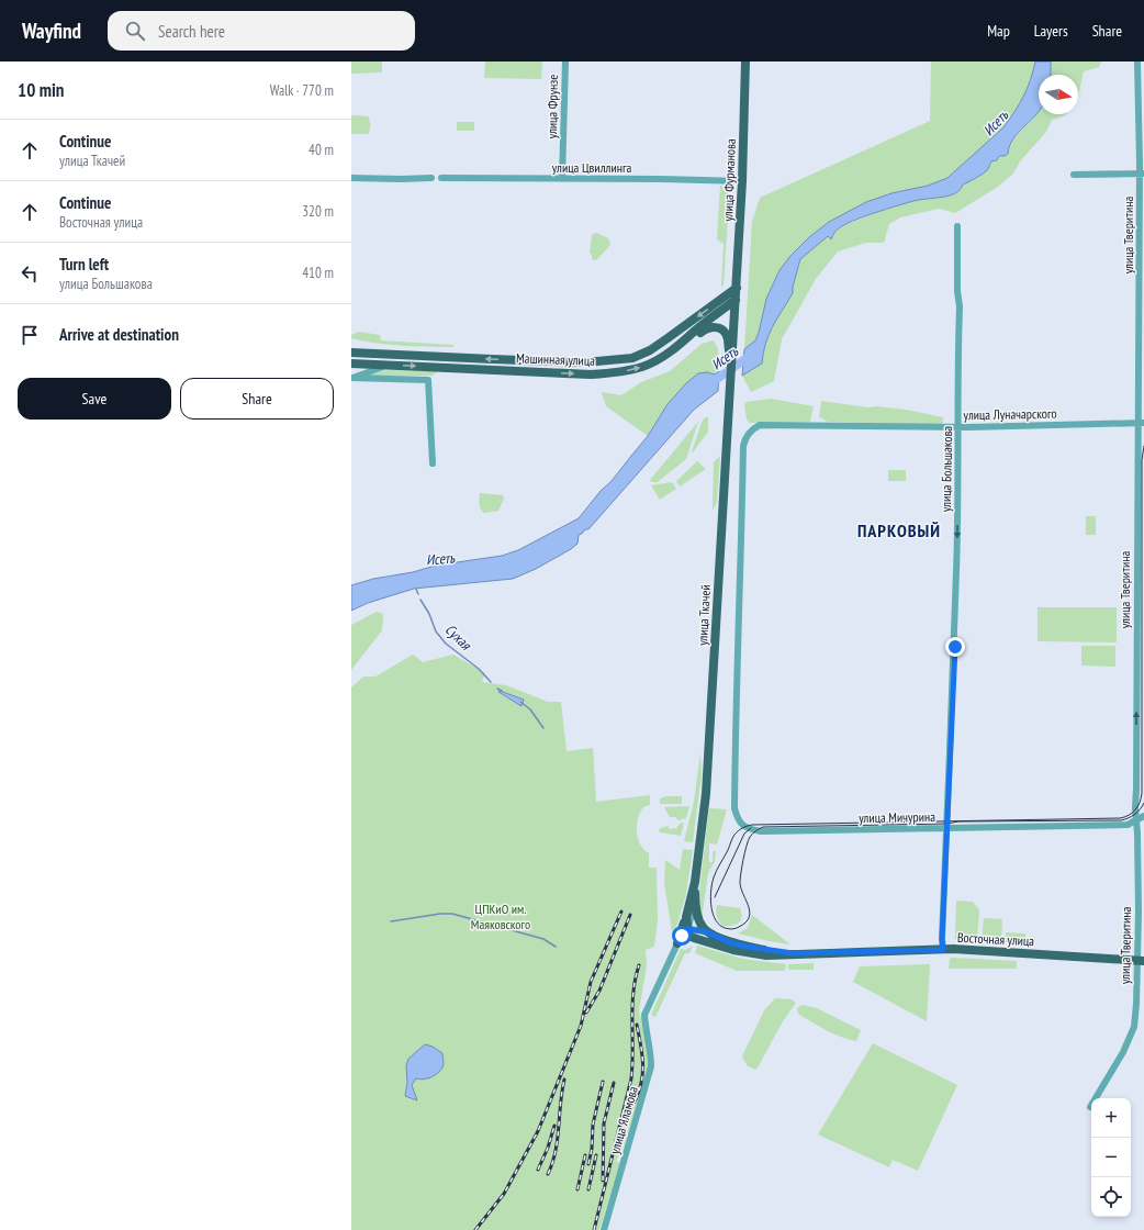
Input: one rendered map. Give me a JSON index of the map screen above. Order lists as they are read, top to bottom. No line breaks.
{"streets":{"main road":["улица Фурманова","Машинная улица","улица Ткачей","Восточная улица"],"street":["улица Фрунзе","улица Цвиллинга","улица Тверитина","улица Луначарского","улица Большакова","улица Мичурина","улица Яламова"]},"crossings":[["улица Фрунзе","улица Цвиллинга"],["улица Цвиллинга","улица Фурманова"],["улица Фурманова","Машинная улица"],["улица Тверитина","улица Луначарского"],["улица Тверитина","улица Мичурина"],["улица Тверитина","Восточная улица"],["улица Луначарского","улица Большакова"],["улица Луначарского","улица Мичурина"],["улица Большакова","улица Мичурина"],["улица Большакова","Восточная улица"],["улица Ткачей","Восточная улица"]],"one_way":["улица Большакова"],"districts":["ПАРКОВЫЙ"],"water":["Исеть","Сухая"],"parks":["ЦПКиО им. Маяковского"],"north":"right","page":{"header":"Wayfind","search":"Search here","nav":["Map","Layers","Share"],"heading":["10 min","Walk · 770 m"],"list":[["Continue","улица Ткачей","40 m"],["Continue","Восточная улица","320 m"],["Turn left","улица Большакова","410 m"],"Arrive at destination"],"buttons":["Save","Share"],"map_buttons":["+","−"]}}
